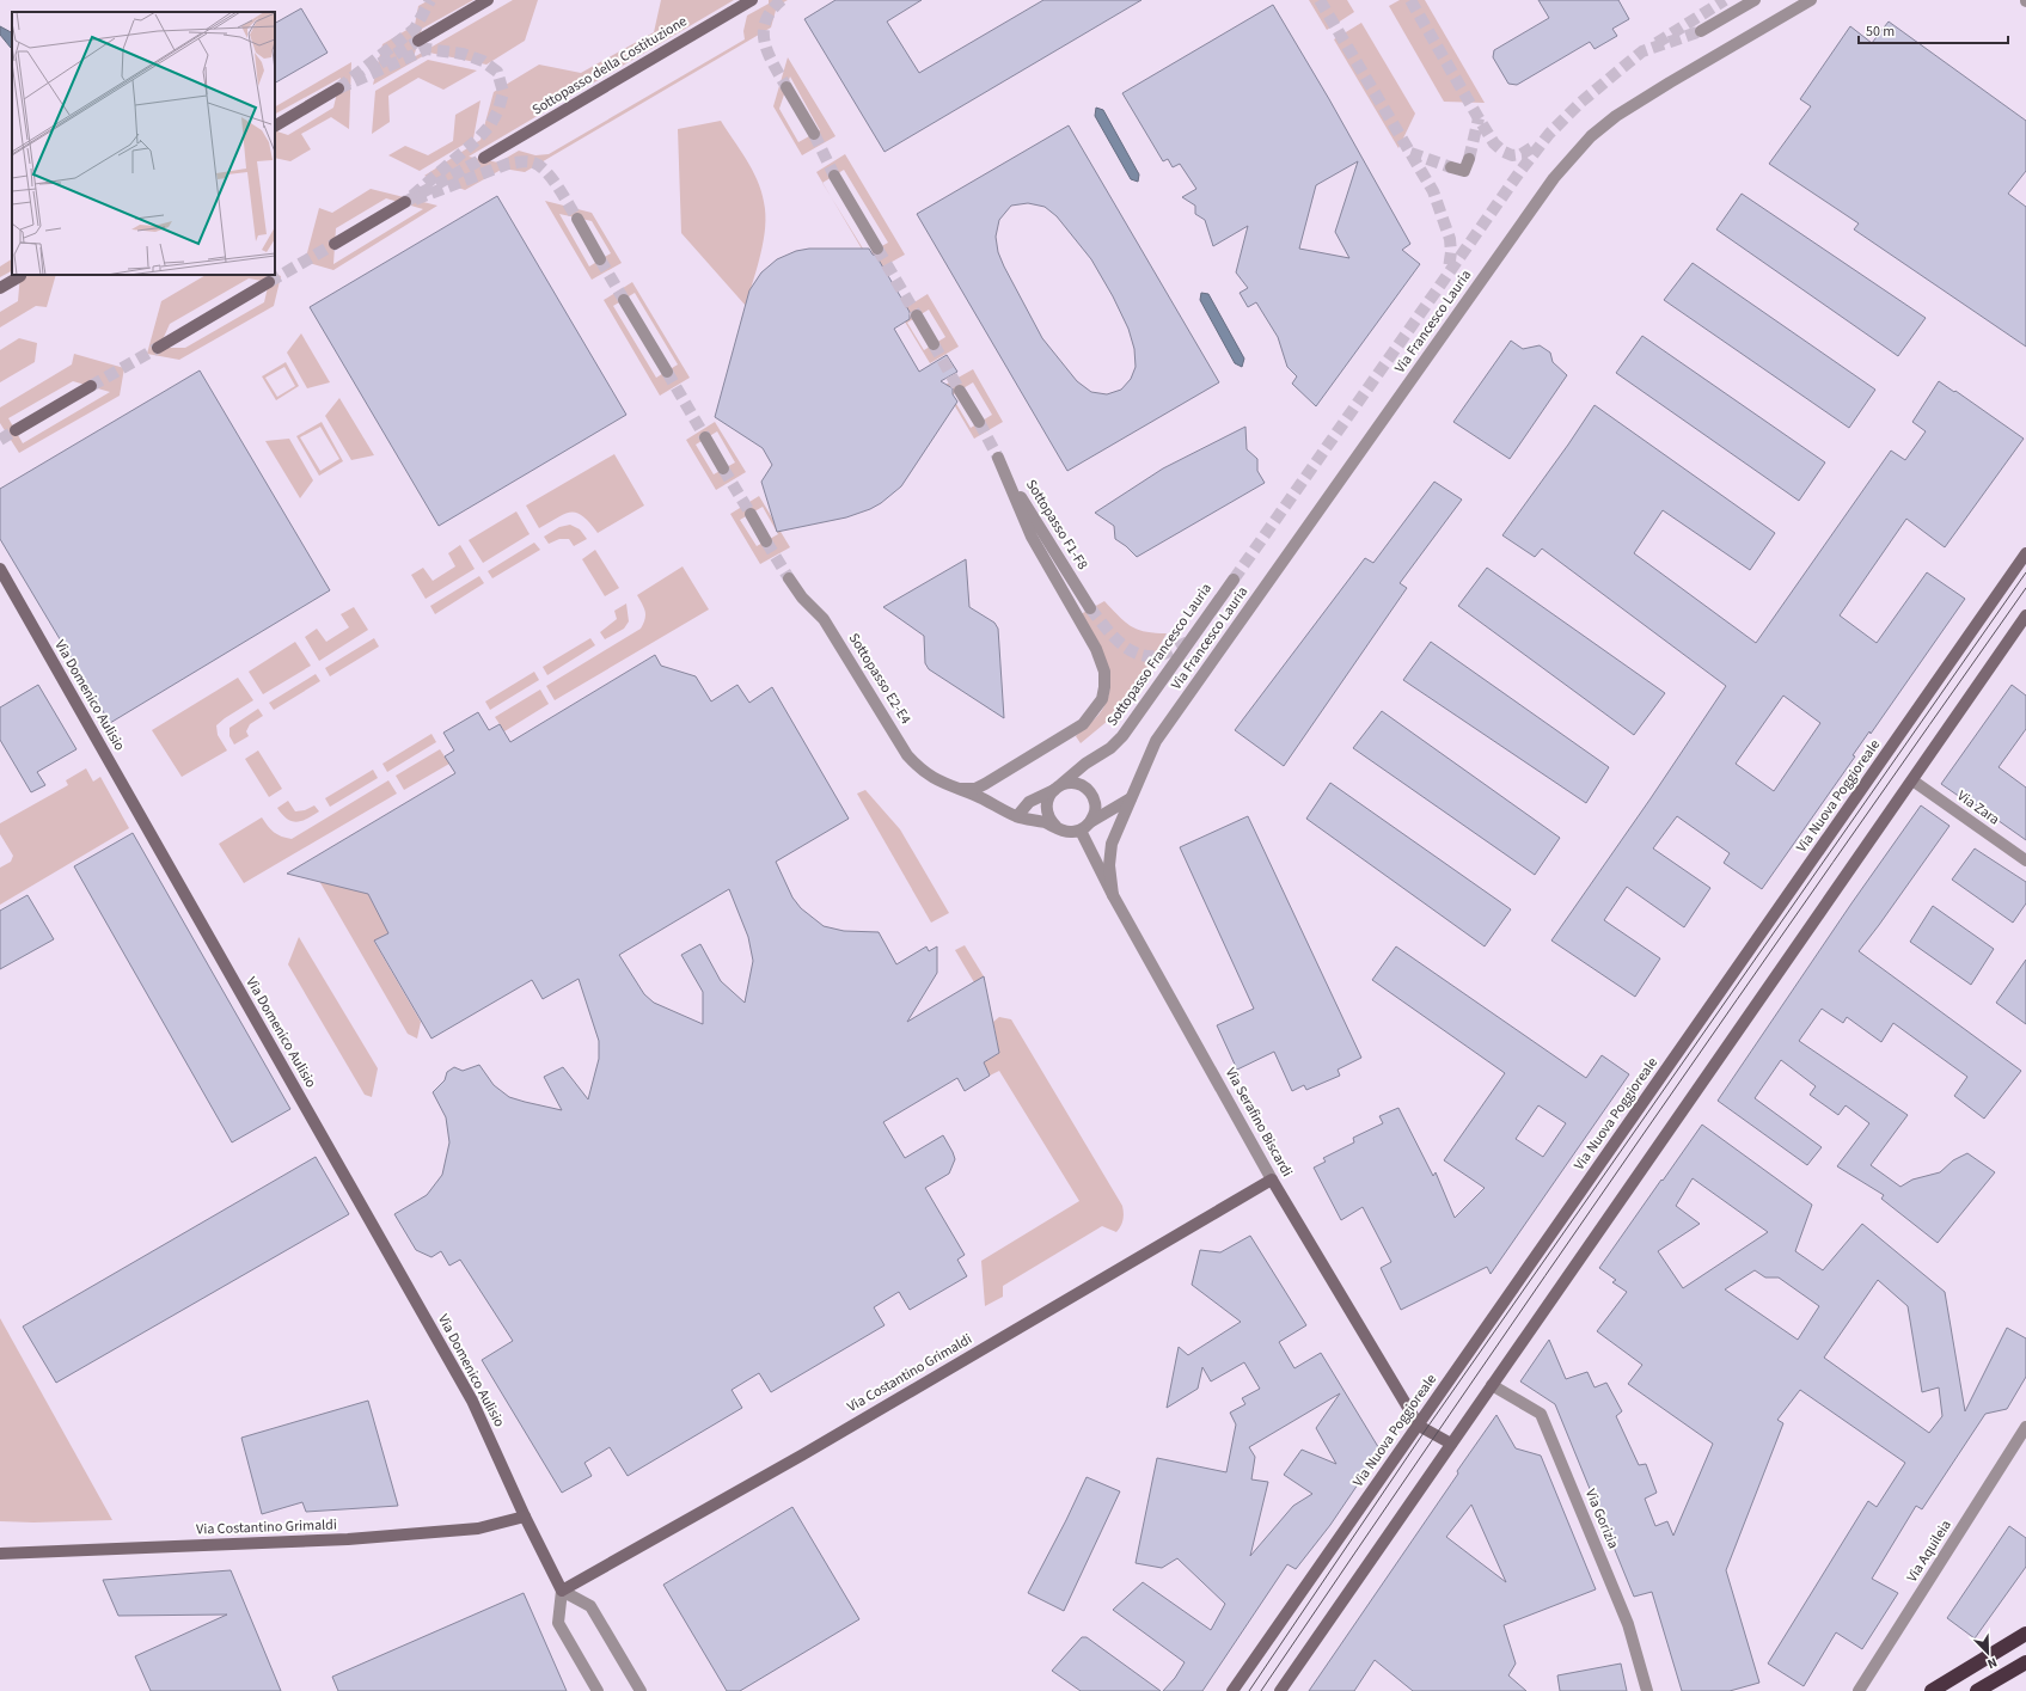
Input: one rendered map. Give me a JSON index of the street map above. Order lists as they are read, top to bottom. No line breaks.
{"streets":{"main road":["Sottopasso della Costituzione","Via Domenico Aulisio","Via Nuova Poggioreale","Via Serafino Biscardi","Via Costantino Grimaldi"],"street":["Via Francesco Lauria","Sottopasso F1-F8","Sottopasso Francesco Lauria","Sottopasso E2-E4","Via Zara","Via Gorizia","Via Aquileia"]},"crossings":[["Via Francesco Lauria","Via Serafino Biscardi"],["Sottopasso F1-F8","Sottopasso E2-E4"],["Sottopasso Francesco Lauria","Sottopasso E2-E4"],["Sottopasso Francesco Lauria","Via Serafino Biscardi"],["Sottopasso E2-E4","Via Serafino Biscardi"],["Via Domenico Aulisio","Via Costantino Grimaldi"],["Via Nuova Poggioreale","Via Serafino Biscardi"],["Via Serafino Biscardi","Via Costantino Grimaldi"]],"scale_bar":"50 m","north":"bottom right"}
